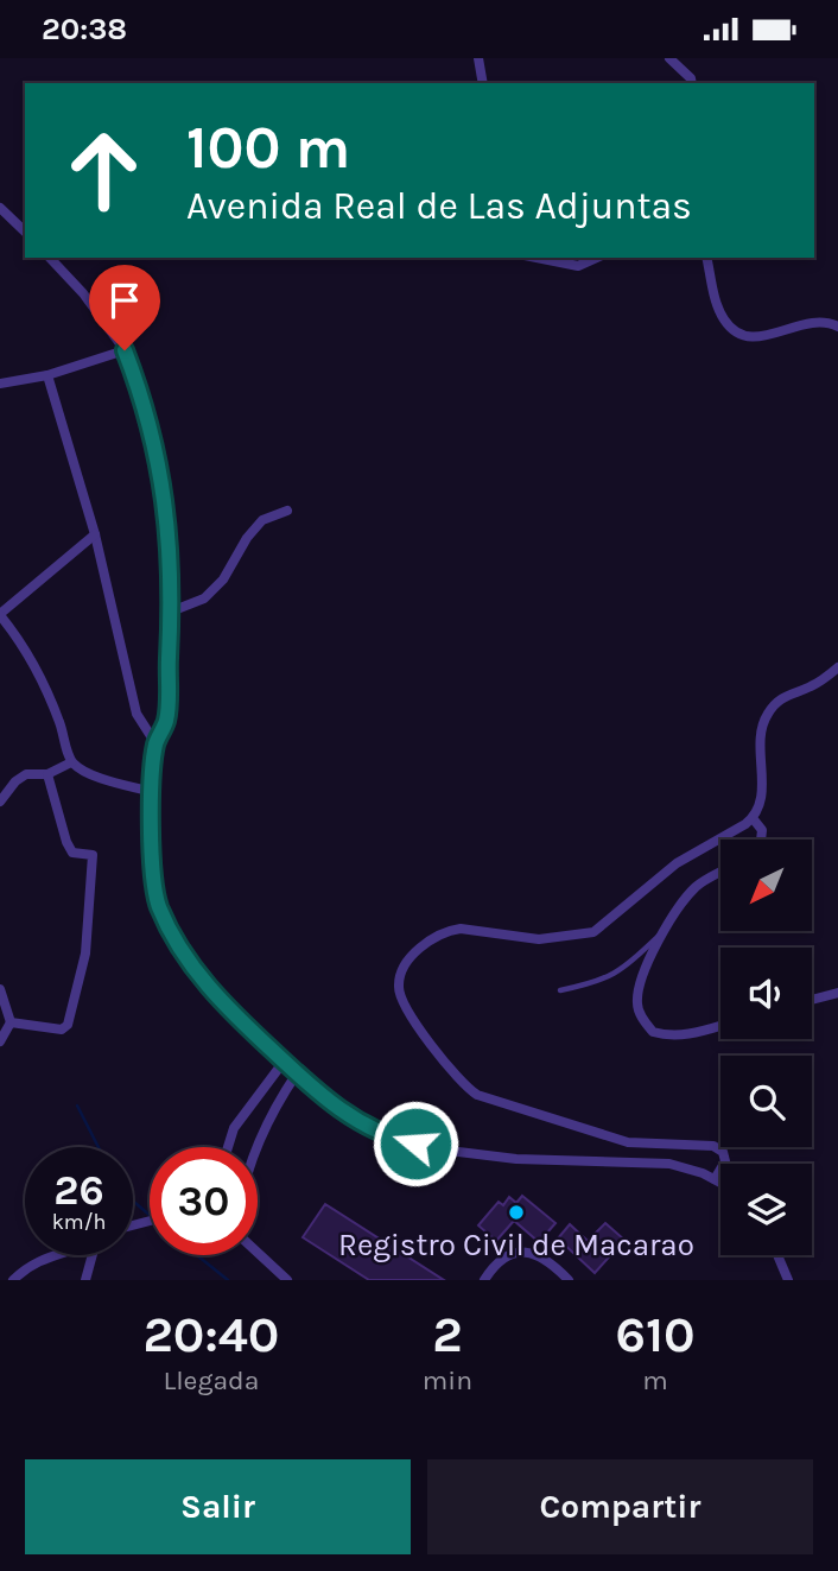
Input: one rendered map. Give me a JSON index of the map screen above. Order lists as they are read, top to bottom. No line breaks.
{"places":["Registro Civil de Macarao"],"north":"bottom left","page":{"status":"20:38","turn":["100 m","Avenida Real de Las Adjuntas"],"speed":"26 km/h","limit":"30","eta":["20:40","Llegada","2","min","610","m"],"buttons":["Salir","Compartir"]}}
